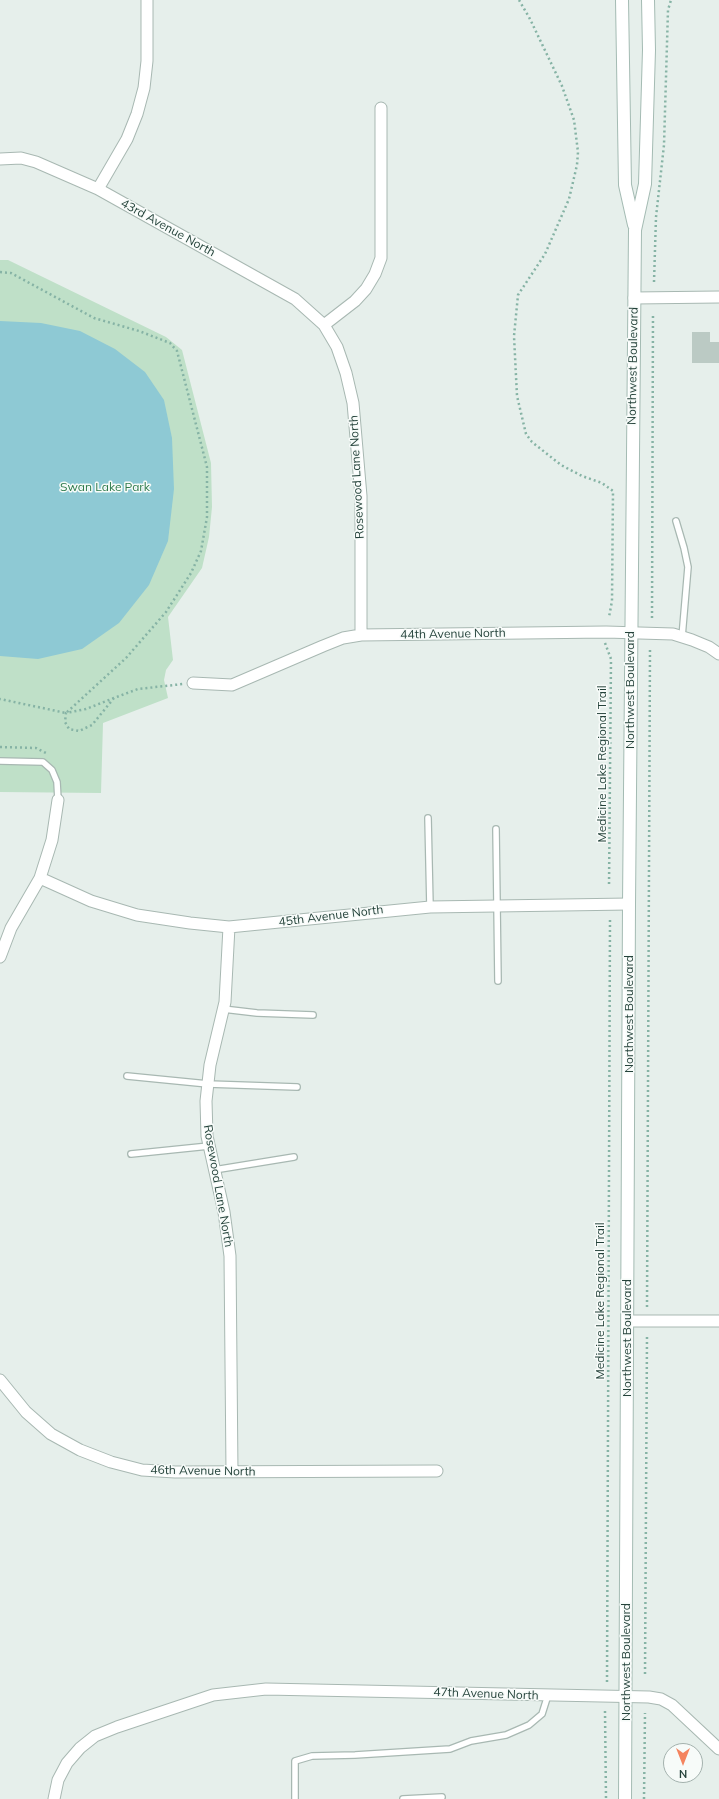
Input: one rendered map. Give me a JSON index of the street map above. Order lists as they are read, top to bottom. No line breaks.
{"streets":{"main road":["Northwest Boulevard"],"street":["43rd Avenue North","Rosewood Lane North","44th Avenue North","45th Avenue North","46th Avenue North","47th Avenue North"],"path":["Medicine Lake Regional Trail"]},"crossings":[["43rd Avenue North","Rosewood Lane North"],["Northwest Boulevard","44th Avenue North"],["Northwest Boulevard","45th Avenue North"],["Northwest Boulevard","47th Avenue North"],["Rosewood Lane North","44th Avenue North"],["Rosewood Lane North","45th Avenue North"],["Rosewood Lane North","46th Avenue North"]],"parks":["Swan Lake Park"],"north":"bottom"}
